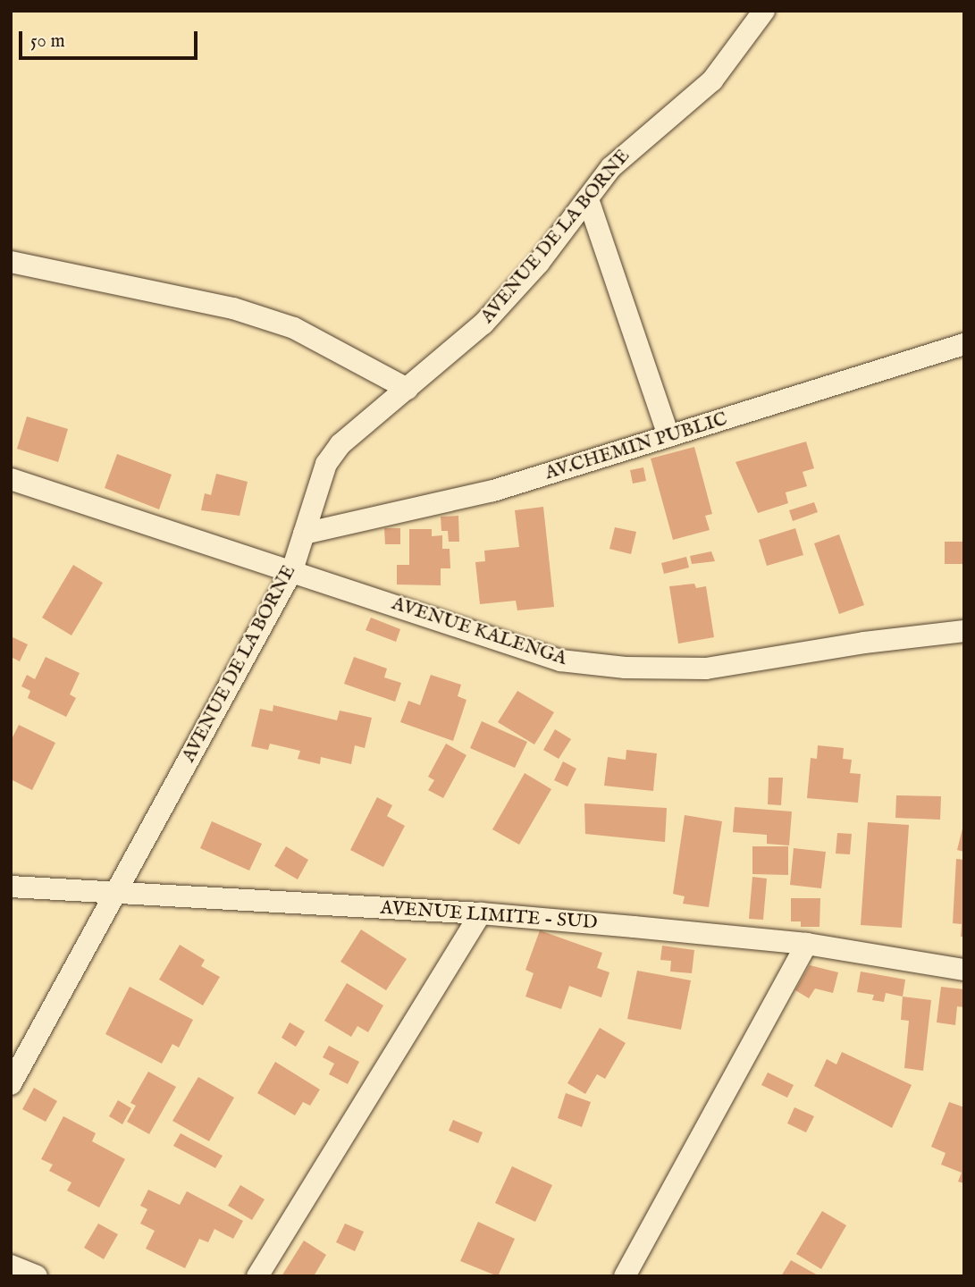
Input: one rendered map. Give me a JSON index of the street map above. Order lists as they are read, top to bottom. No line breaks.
{"streets":{"street":["AVENUE DE LA BORNE","AV.CHEMIN PUBLIC","AVENUE KALENGA","AVENUE LIMITE - SUD"]},"crossings":[["AVENUE DE LA BORNE","AV.CHEMIN PUBLIC"],["AVENUE DE LA BORNE","AVENUE KALENGA"],["AVENUE DE LA BORNE","AVENUE LIMITE - SUD"]],"scale_bar":"50 m"}
